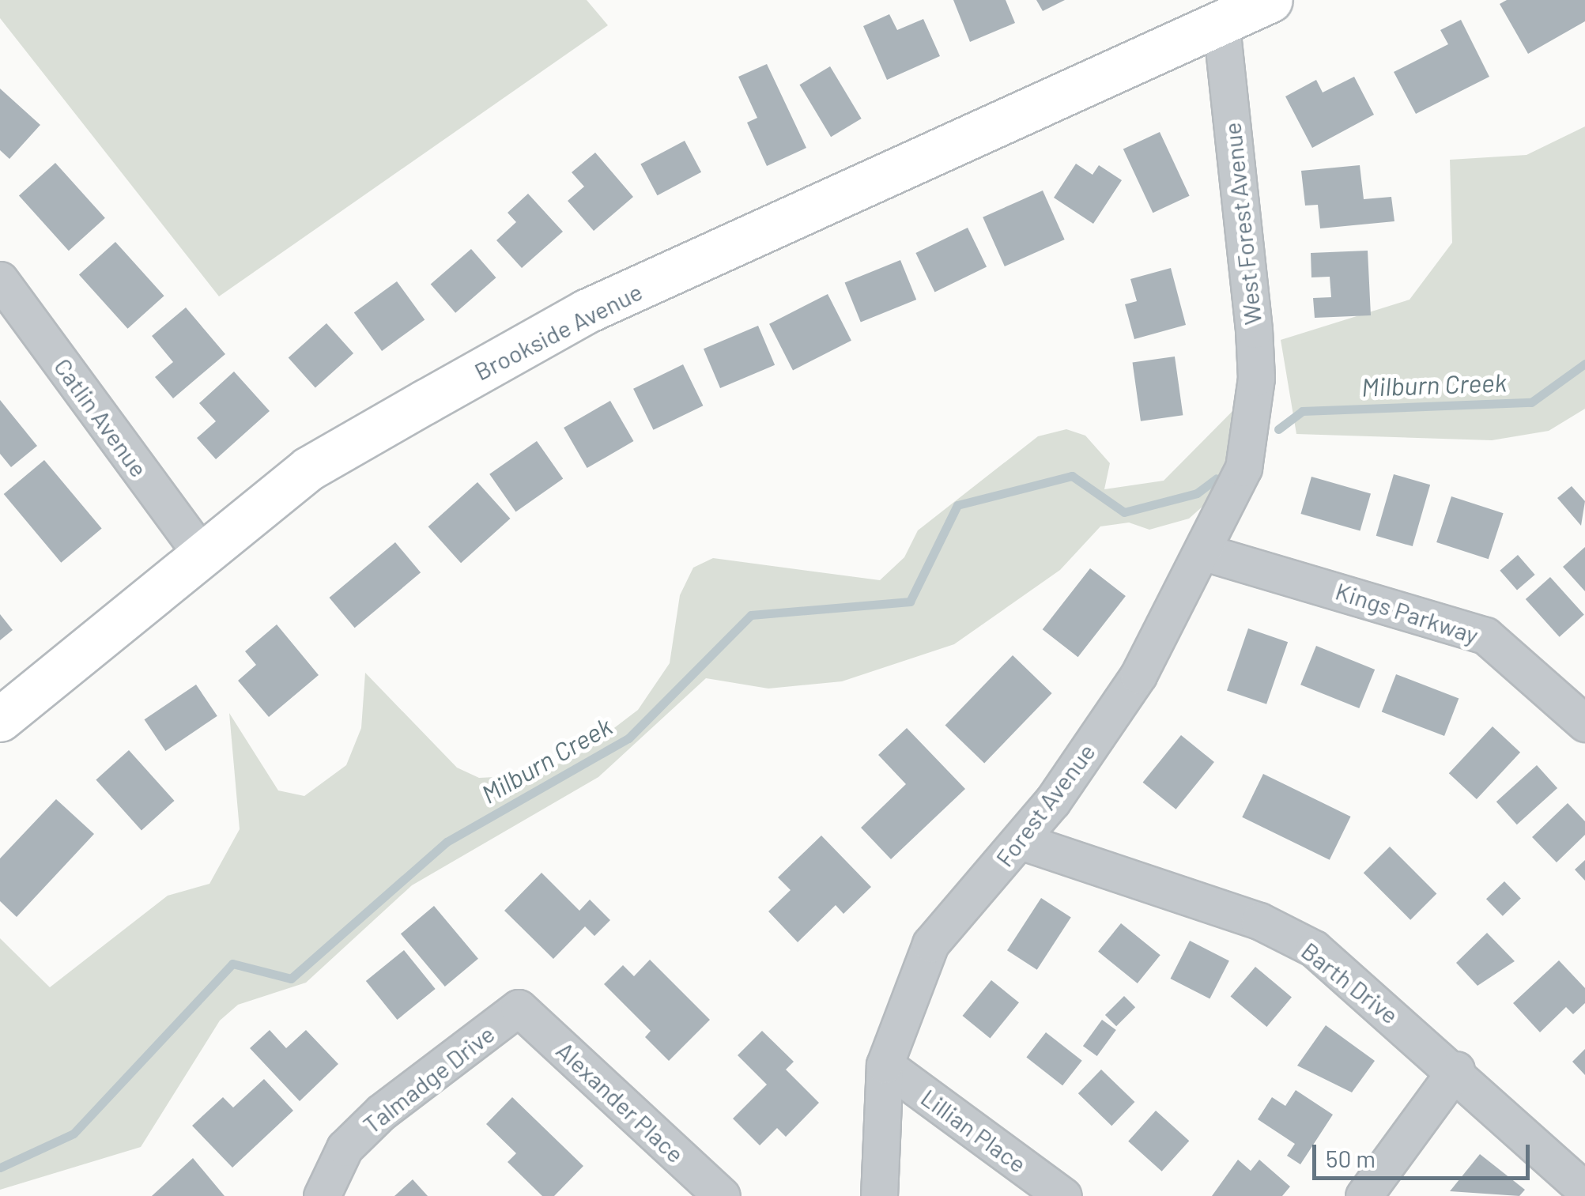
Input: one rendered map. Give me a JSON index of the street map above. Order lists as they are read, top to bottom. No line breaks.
{"streets":{"main road":["Brookside Avenue"],"street":["West Forest Avenue","Catlin Avenue","Kings Parkway","Forest Avenue","Barth Drive","Talmadge Drive","Alexander Place","Lillian Place"]},"crossings":[["West Forest Avenue","Brookside Avenue"],["West Forest Avenue","Forest Avenue"],["Brookside Avenue","Catlin Avenue"],["Kings Parkway","Forest Avenue"],["Forest Avenue","Barth Drive"],["Forest Avenue","Lillian Place"],["Talmadge Drive","Alexander Place"]],"water":["Milburn Creek"],"scale_bar":"50 m"}
